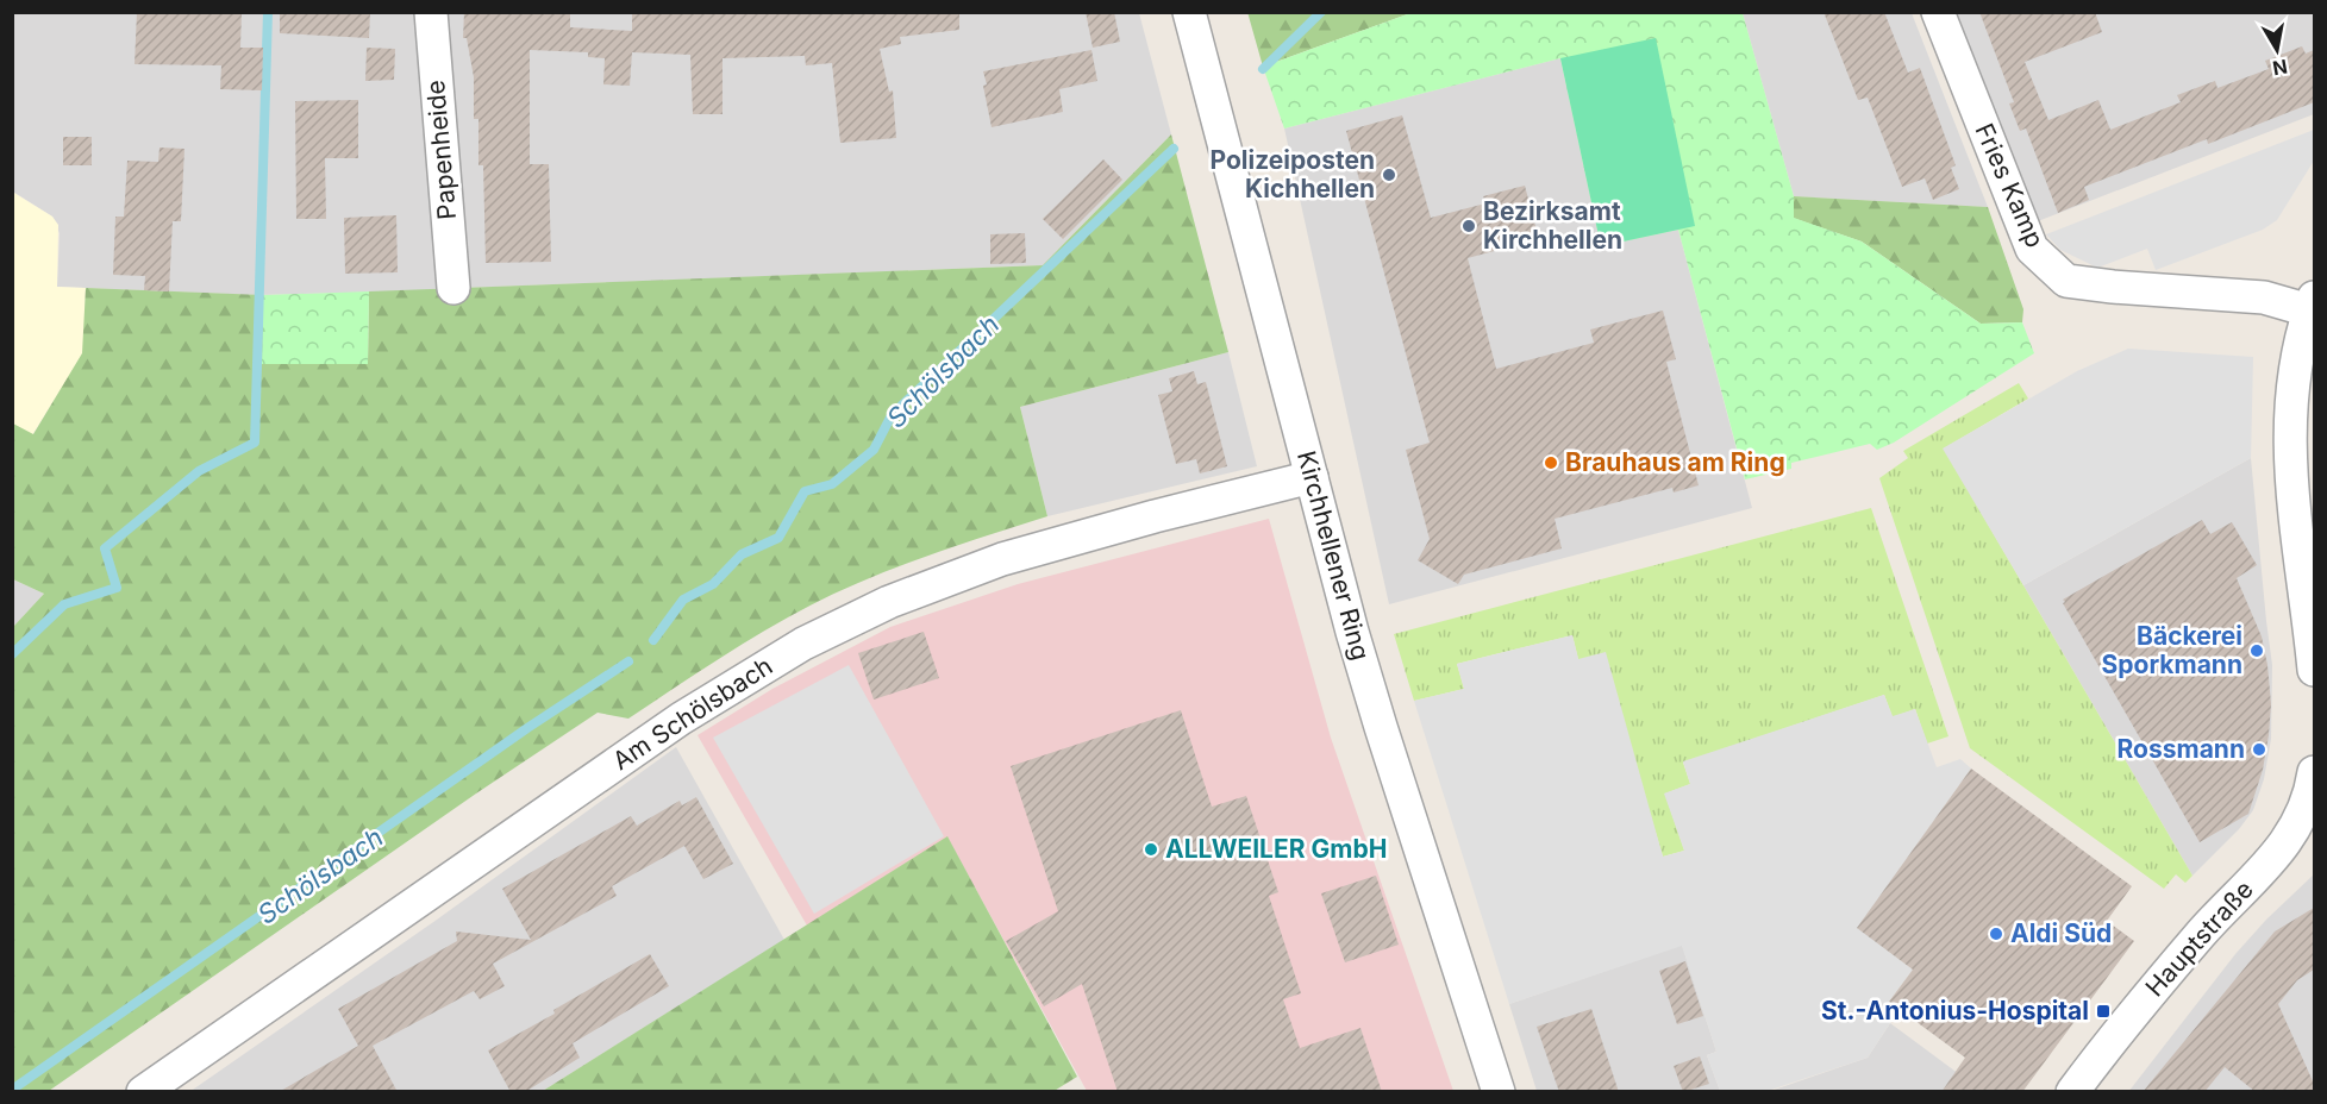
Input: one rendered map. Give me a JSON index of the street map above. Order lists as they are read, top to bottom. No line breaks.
{"streets":{"street":["Papenheide","Fries Kamp","Kirchhellener Ring","Am Schölsbach","Hauptstraße"]},"crossings":[["Kirchhellener Ring","Am Schölsbach"]],"water":["Schölsbach"],"places":{"other":["Polizeiposten Kichhellen","Bezirksamt Kirchhellen","Brauhaus am Ring","Bäckerei Sporkmann","Rossmann","ALLWEILER GmbH","Aldi Süd"],"transit":["St.-Antonius-Hospital"]},"north":"bottom"}
